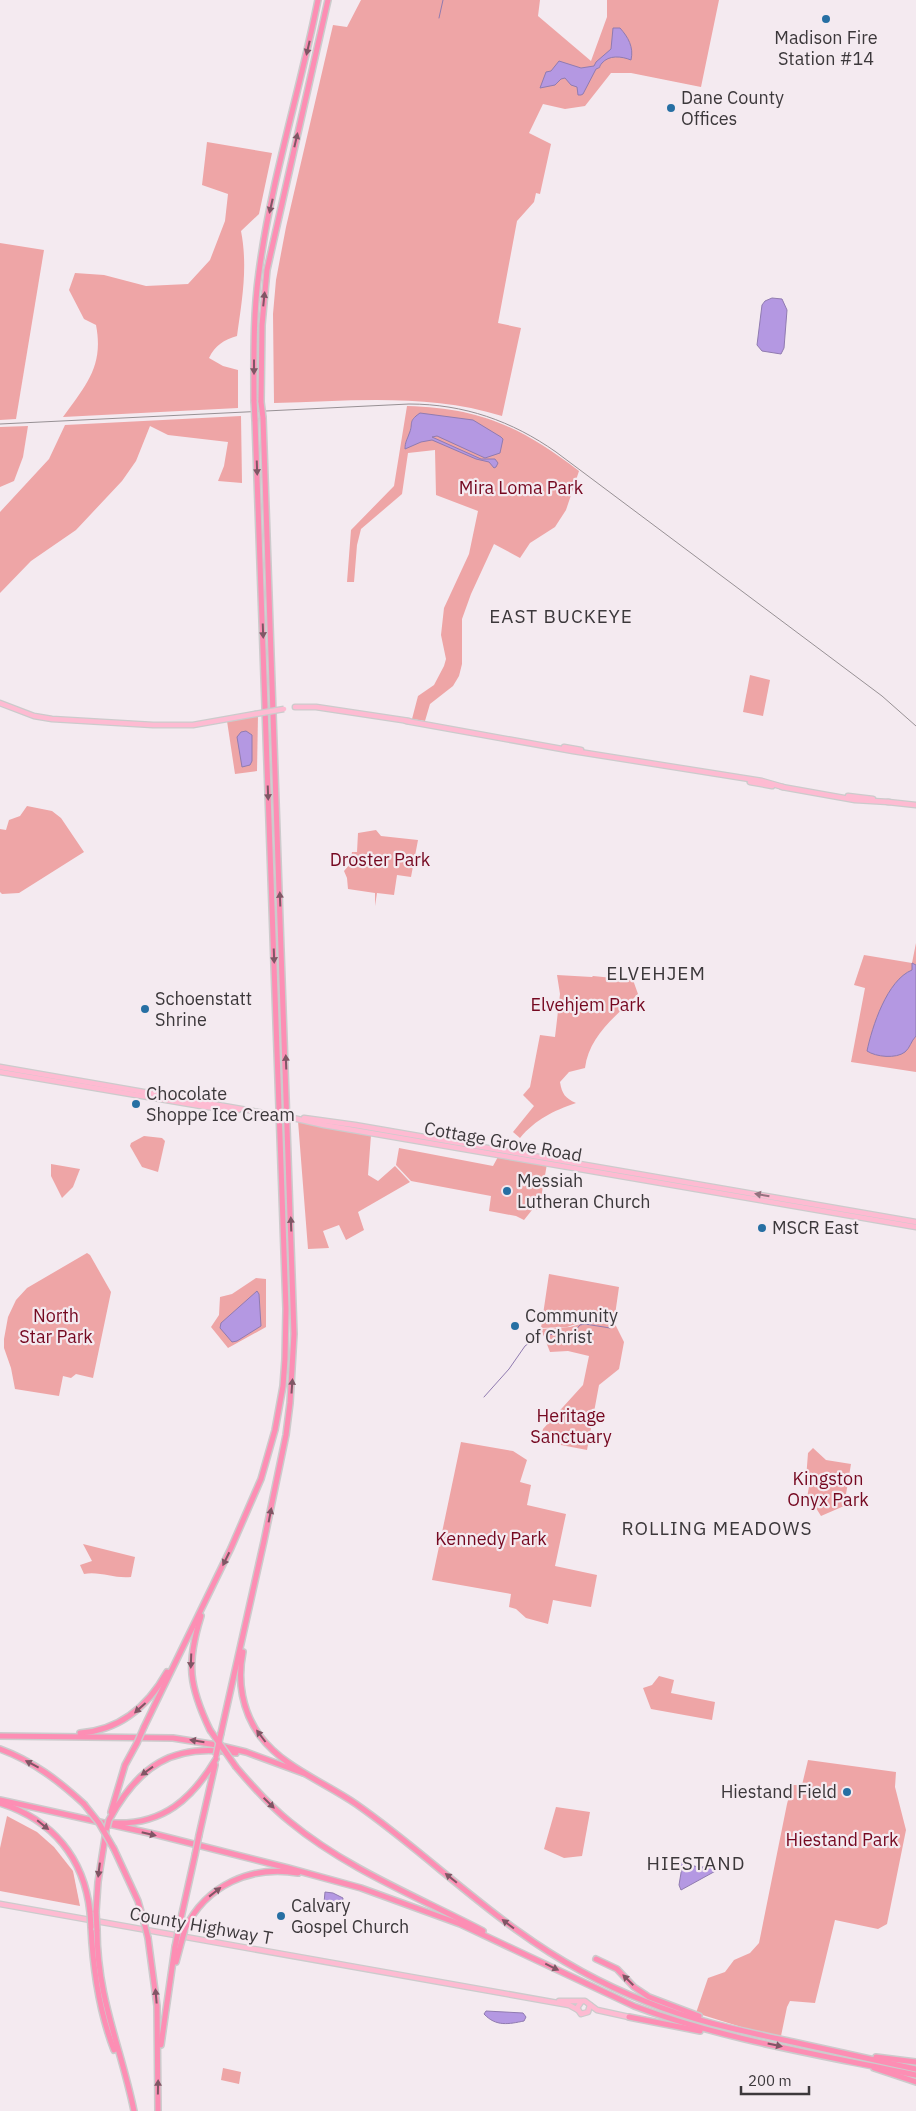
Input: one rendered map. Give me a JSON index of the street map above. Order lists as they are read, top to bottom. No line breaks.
{"streets":{"main road":["Cottage Grove Road","County Highway T"]},"districts":["EAST BUCKEYE","ELVEHJEM","ROLLING MEADOWS","HIESTAND"],"parks":["Mira Loma Park","Droster Park","Elvehjem Park","North Star Park","Heritage Sanctuary","Kingston Onyx Park","Kennedy Park","Hiestand Park"],"places":["Madison Fire Station #14","Dane County Offices","Schoenstatt Shrine","Chocolate Shoppe Ice Cream","Messiah Lutheran Church","MSCR East","Community of Christ","Hiestand Field","Calvary Gospel Church"],"scale_bar":"200 m"}
